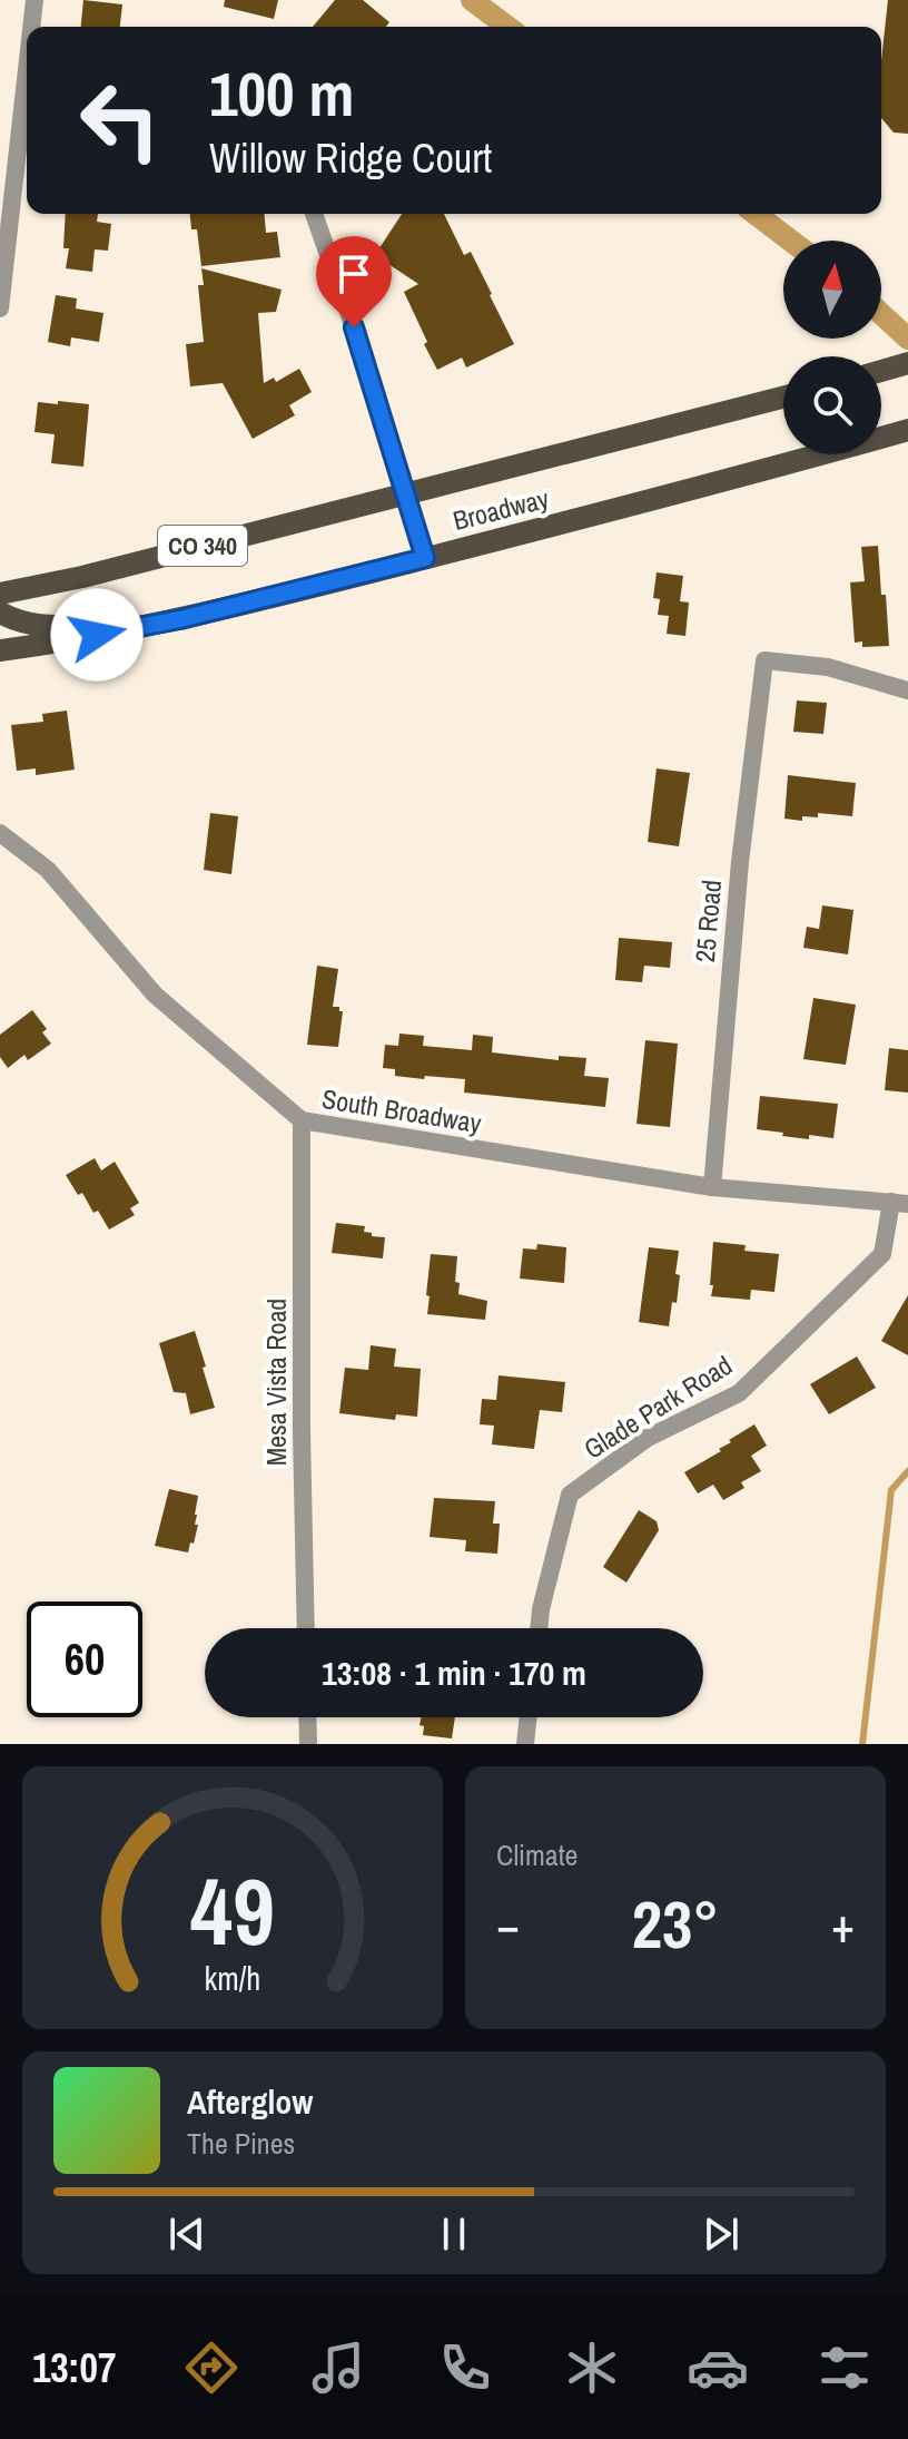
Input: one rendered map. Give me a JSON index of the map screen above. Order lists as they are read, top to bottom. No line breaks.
{"streets":{"main road":["Broadway","CO 340"],"street":["25 Road","South Broadway","Mesa Vista Road","Glade Park Road"]},"crossings":[["25 Road","South Broadway"],["South Broadway","Mesa Vista Road"],["South Broadway","Glade Park Road"]],"north":"top","page":{"turn":["100 m","Willow Ridge Court"],"limit":"60","trip":"13:08 · 1 min · 170 m","tile":"Climate","heat":["−","23°","+"],"song":["Afterglow","The Pines"],"tabs":"13:07","gauge":["49","km/h"]}}
